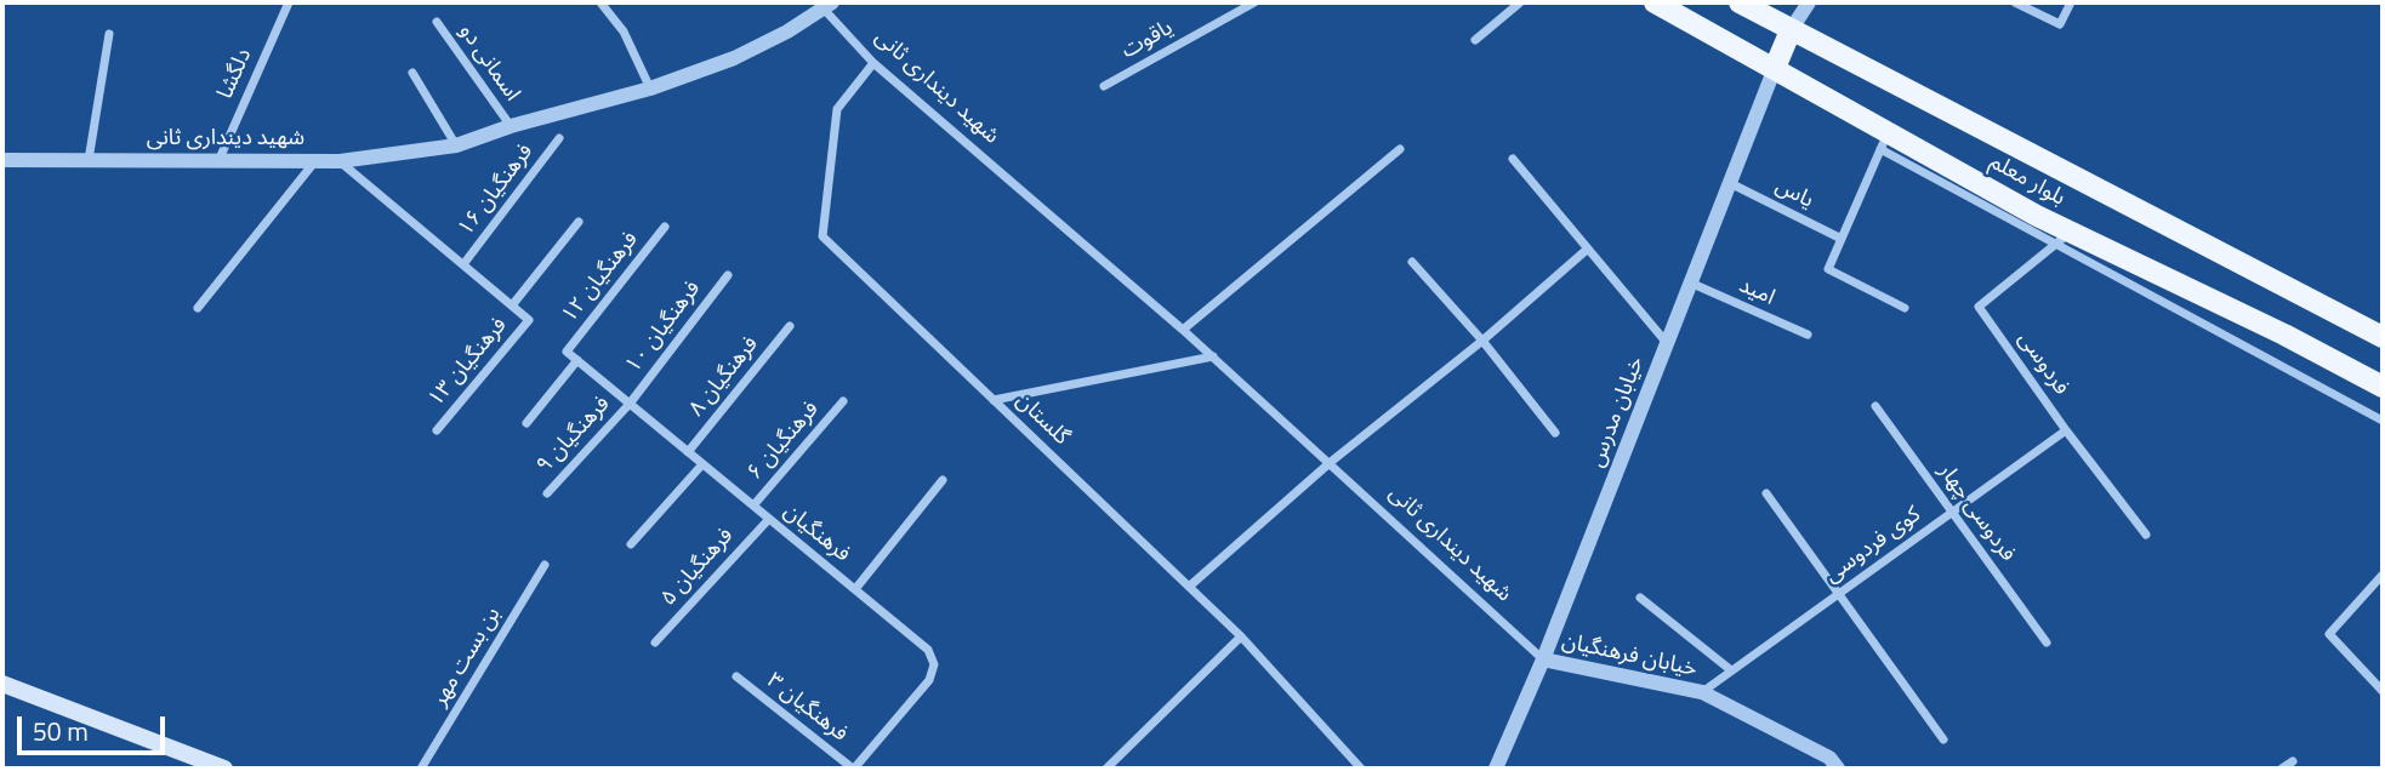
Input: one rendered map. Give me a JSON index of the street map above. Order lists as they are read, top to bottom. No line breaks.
{"streets":{"main road":["بلوار معلم"],"street":["یاقوت","اسمانی دو","دلگشا","شهید دینداری ثانی","فرهنگیان ۱۶","یاس","فرهنگیان ۱۲","امید","فرهنگیان ۱۰","فرهنگیان ۱۳","فردوسی","فرهنگیان ۸","خیابان مدرس","گلستان","فرهنگیان ۹","فرهنگیان ۶","فردوسی چهار","فرهنگیان","کوی فردوسی","فرهنگیان ۵","خیابان فرهنگیان","بن بست مهر","فرهنگیان ۳"]},"crossings":[["اسمانی دو","شهید دینداری ثانی"],["دلگشا","شهید دینداری ثانی"],["شهید دینداری ثانی","خیابان مدرس"],["شهید دینداری ثانی","گلستان"],["شهید دینداری ثانی","خیابان فرهنگیان"],["بلوار معلم","فردوسی"],["بلوار معلم","خیابان مدرس"],["یاس","خیابان مدرس"],["فرهنگیان ۱۲","فرهنگیان"],["امید","خیابان مدرس"],["فرهنگیان ۱۰","فرهنگیان ۹"],["فرهنگیان ۱۰","فرهنگیان"],["فردوسی","کوی فردوسی"],["فرهنگیان ۸","فرهنگیان"],["خیابان مدرس","خیابان فرهنگیان"],["فرهنگیان ۹","فرهنگیان"],["فرهنگیان ۶","فرهنگیان"],["فردوسی چهار","کوی فردوسی"],["فرهنگیان","فرهنگیان ۵"],["فرهنگیان","فرهنگیان ۳"],["کوی فردوسی","خیابان فرهنگیان"]],"scale_bar":"50 m"}
